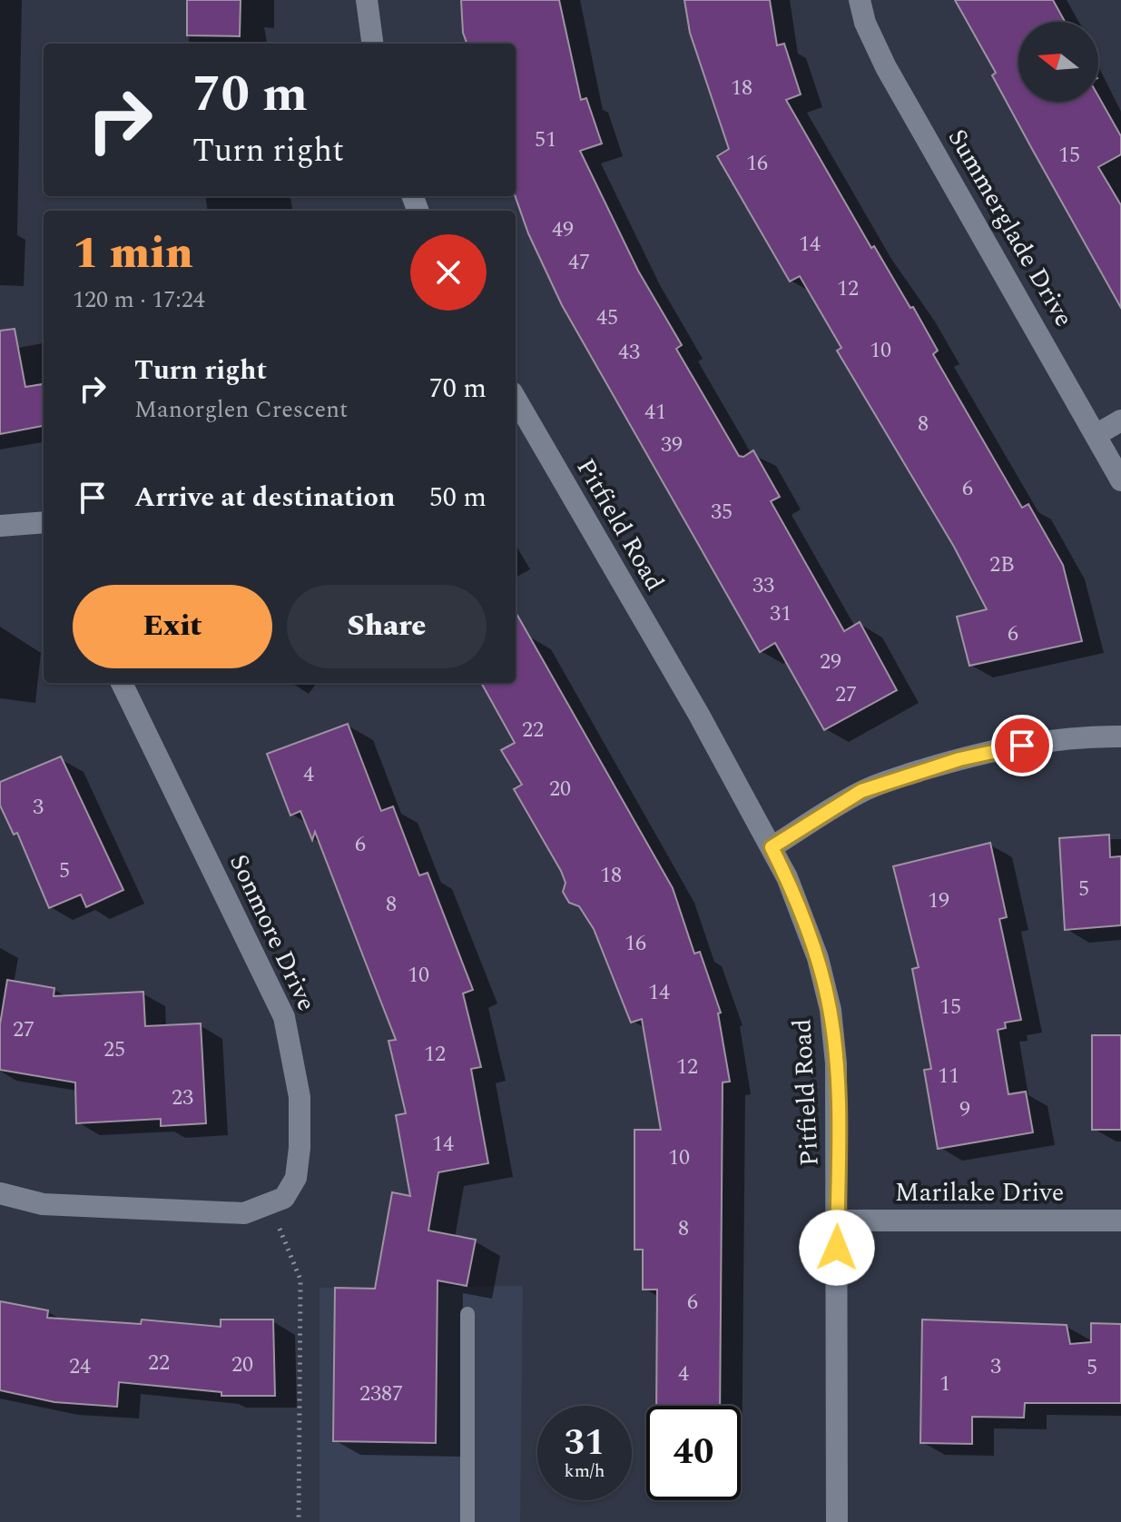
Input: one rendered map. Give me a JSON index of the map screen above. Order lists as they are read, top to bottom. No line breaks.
{"streets":{"street":["Summerglade Drive","Pitfield Road","Sonmore Drive","Marilake Drive"]},"crossings":[["Pitfield Road","Marilake Drive"]],"house_numbers":["18","51","15","16","49","14","47","12","45","10","43","41","8","39","6","35","2B","33","31","6","29","27","22","4","20","3","6","5","18","5","19","8","16","10","14","15","27","25","12","12","11","23","9","14","10","8","6","22","20","24","3","5","4","1","2387"],"north":"left","page":{"turn":["70 m","Turn right"],"heading":["1 min","120 m · 17:24"],"list":[{"name":"Turn right","note":"Manorglen Crescent","value":"70 m"},{"name":"Arrive at destination","value":"50 m"}],"buttons":["Exit","Share"],"speed":"31 km/h","limit":"40"}}
